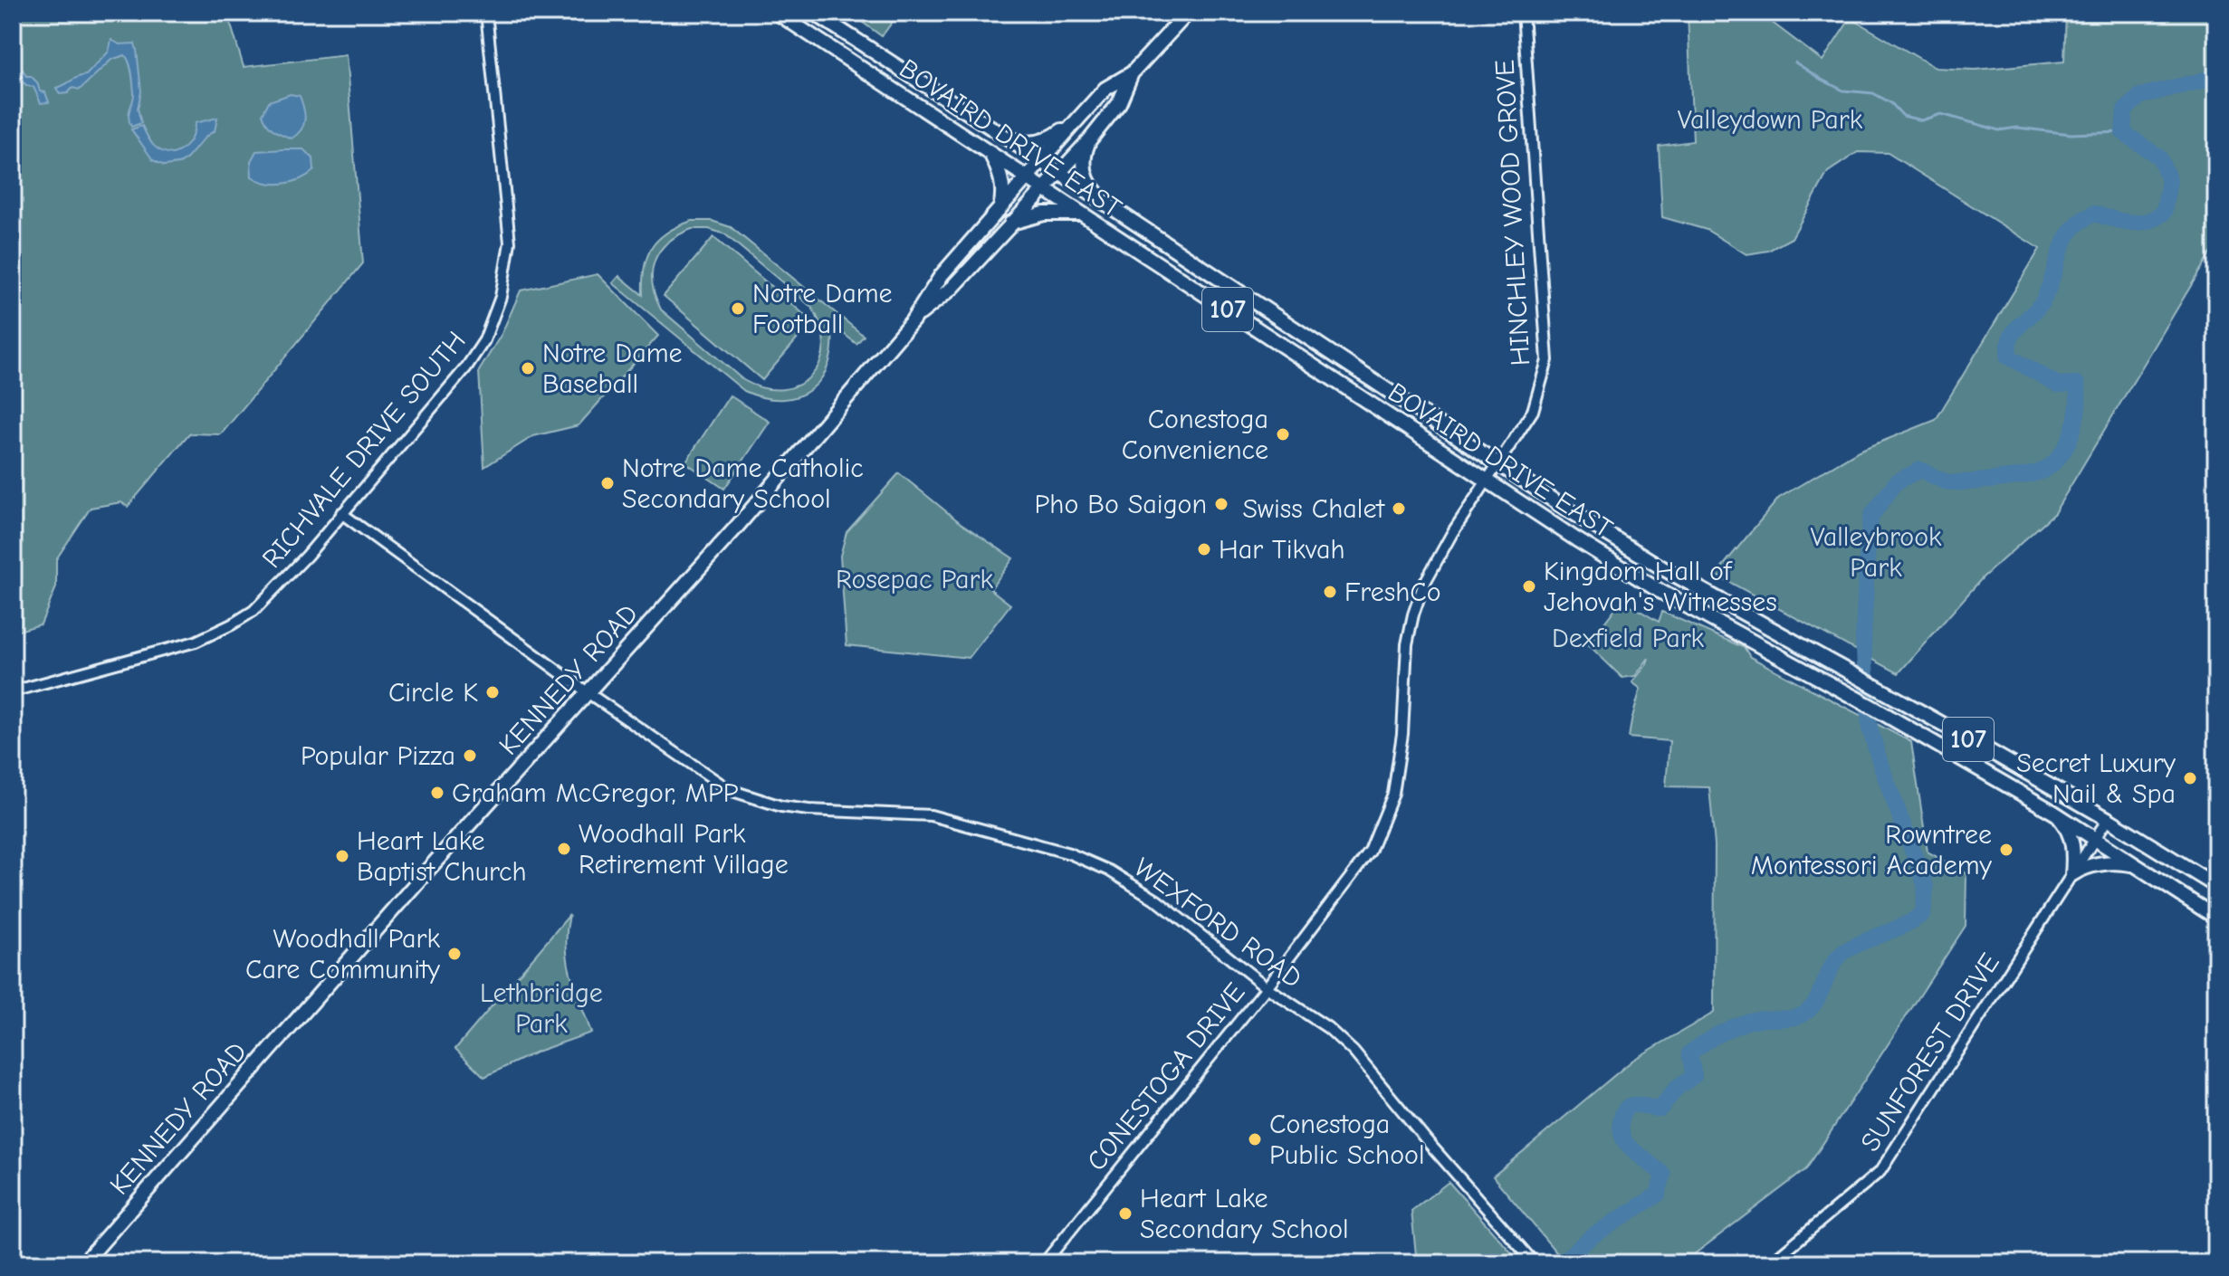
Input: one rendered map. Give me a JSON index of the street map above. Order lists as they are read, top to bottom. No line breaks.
{"streets":{"main road":["BOVAIRD DRIVE EAST","107","KENNEDY ROAD"],"street":["HINCHLEY WOOD GROVE","RICHVALE DRIVE SOUTH","WEXFORD ROAD","SUNFOREST DRIVE","CONESTOGA DRIVE"]},"crossings":[["BOVAIRD DRIVE EAST","HINCHLEY WOOD GROVE"],["BOVAIRD DRIVE EAST","SUNFOREST DRIVE"],["BOVAIRD DRIVE EAST","CONESTOGA DRIVE"],["HINCHLEY WOOD GROVE","CONESTOGA DRIVE"],["RICHVALE DRIVE SOUTH","WEXFORD ROAD"],["KENNEDY ROAD","WEXFORD ROAD"],["WEXFORD ROAD","CONESTOGA DRIVE"]],"parks":["Valleydown Park","Valleybrook Park","Rosepac Park","Dexfield Park","Lethbridge Park"],"places":["Notre Dame Football","Notre Dame Baseball","Conestoga Convenience","Notre Dame Catholic Secondary School","Pho Bo Saigon","Swiss Chalet","Har Tikvah","Kingdom Hall of Jehovah's Witnesses","FreshCo","Circle K","Popular Pizza","Secret Luxury Nail & Spa","Graham McGregor, MPP","Woodhall Park Retirement Village","Rowntree Montessori Academy","Heart Lake Baptist Church","Woodhall Park Care Community","Conestoga Public School","Heart Lake Secondary School"]}
